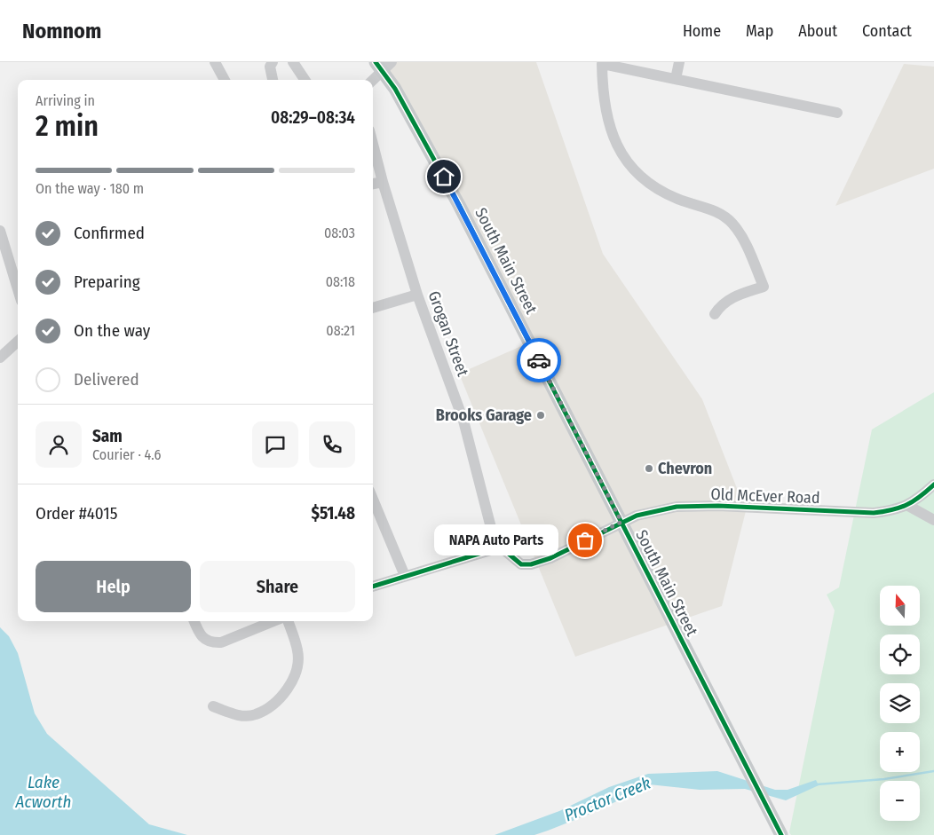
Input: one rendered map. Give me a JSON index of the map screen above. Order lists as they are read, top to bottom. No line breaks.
{"streets":{"main road":["South Main Street"],"street":["Grogan Street","Old McEver Road"]},"crossings":[["South Main Street","Old McEver Road"],["Grogan Street","Old McEver Road"]],"water":["Lake Acworth","Proctor Creek"],"places":["Brooks Garage","Chevron","NAPA Auto Parts"],"north":"top","page":{"header":"Nomnom","nav":["Home","Map","About","Contact"],"heading":["2 min","Arriving in","08:29–08:34"],"panel":["Sam","Courier · 4.6","Order #4015","$51.48"],"bar":"On the way · 180 m","list":[["Confirmed","08:03"],["Preparing","08:18"],["On the way","08:21"],"Delivered"],"bubble":"NAPA Auto Parts","buttons":["Help","Share"],"map_buttons":["+","−"]}}
